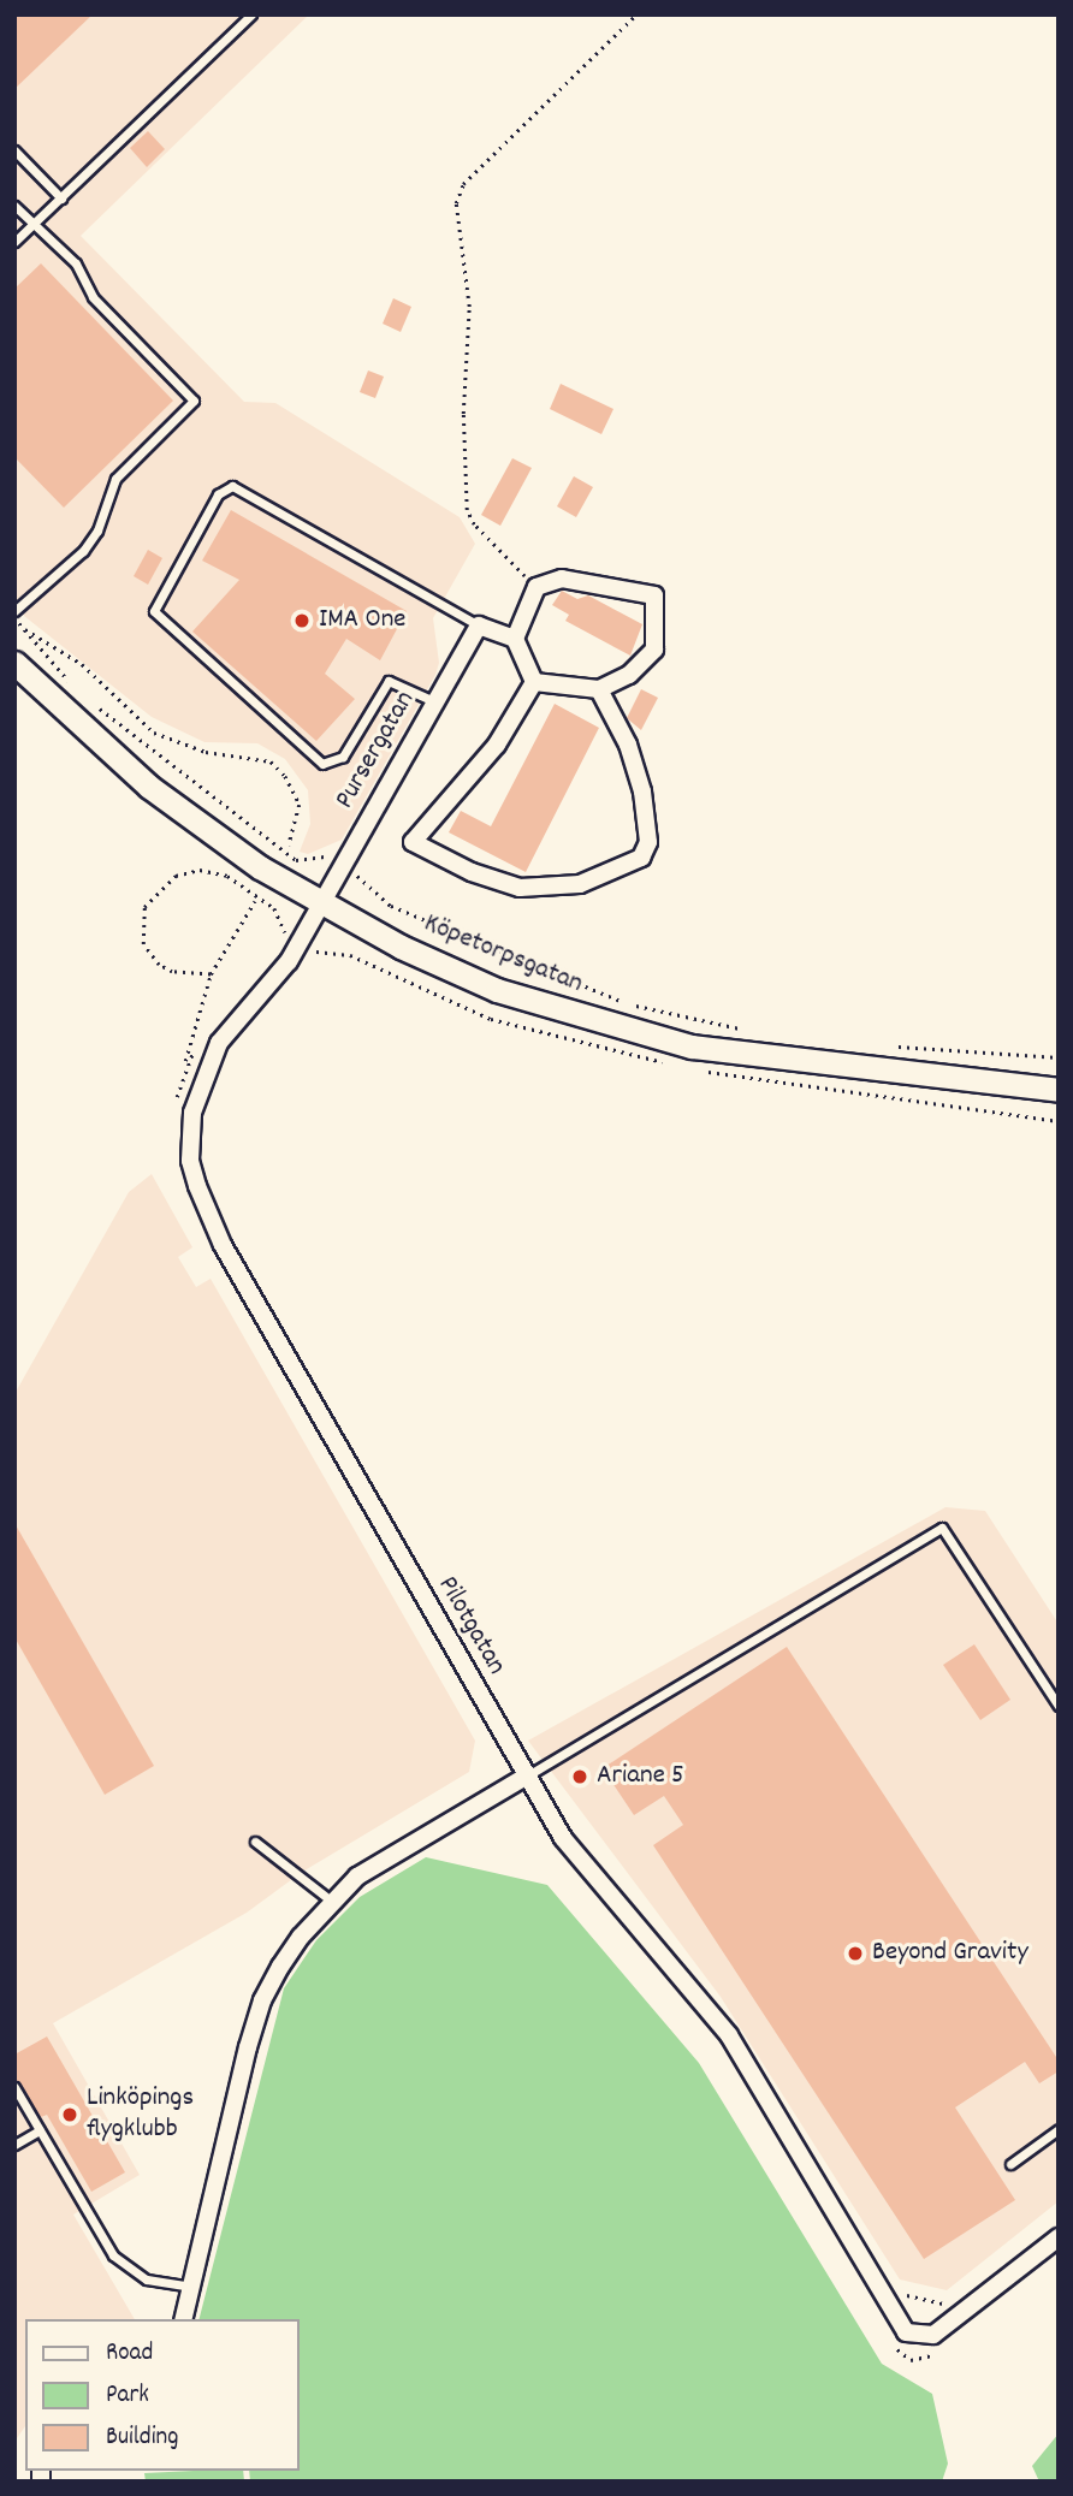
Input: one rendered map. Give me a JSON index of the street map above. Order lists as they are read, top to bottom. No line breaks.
{"streets":{"street":["Pursergatan","Köpetorpsgatan","Pilotgatan"]},"crossings":[["Pursergatan","Köpetorpsgatan"],["Pursergatan","Pilotgatan"],["Köpetorpsgatan","Pilotgatan"]],"places":["IMA One","Ariane 5","Beyond Gravity","Linköpings flygklubb"],"legend":["Road","Park","Building"]}
